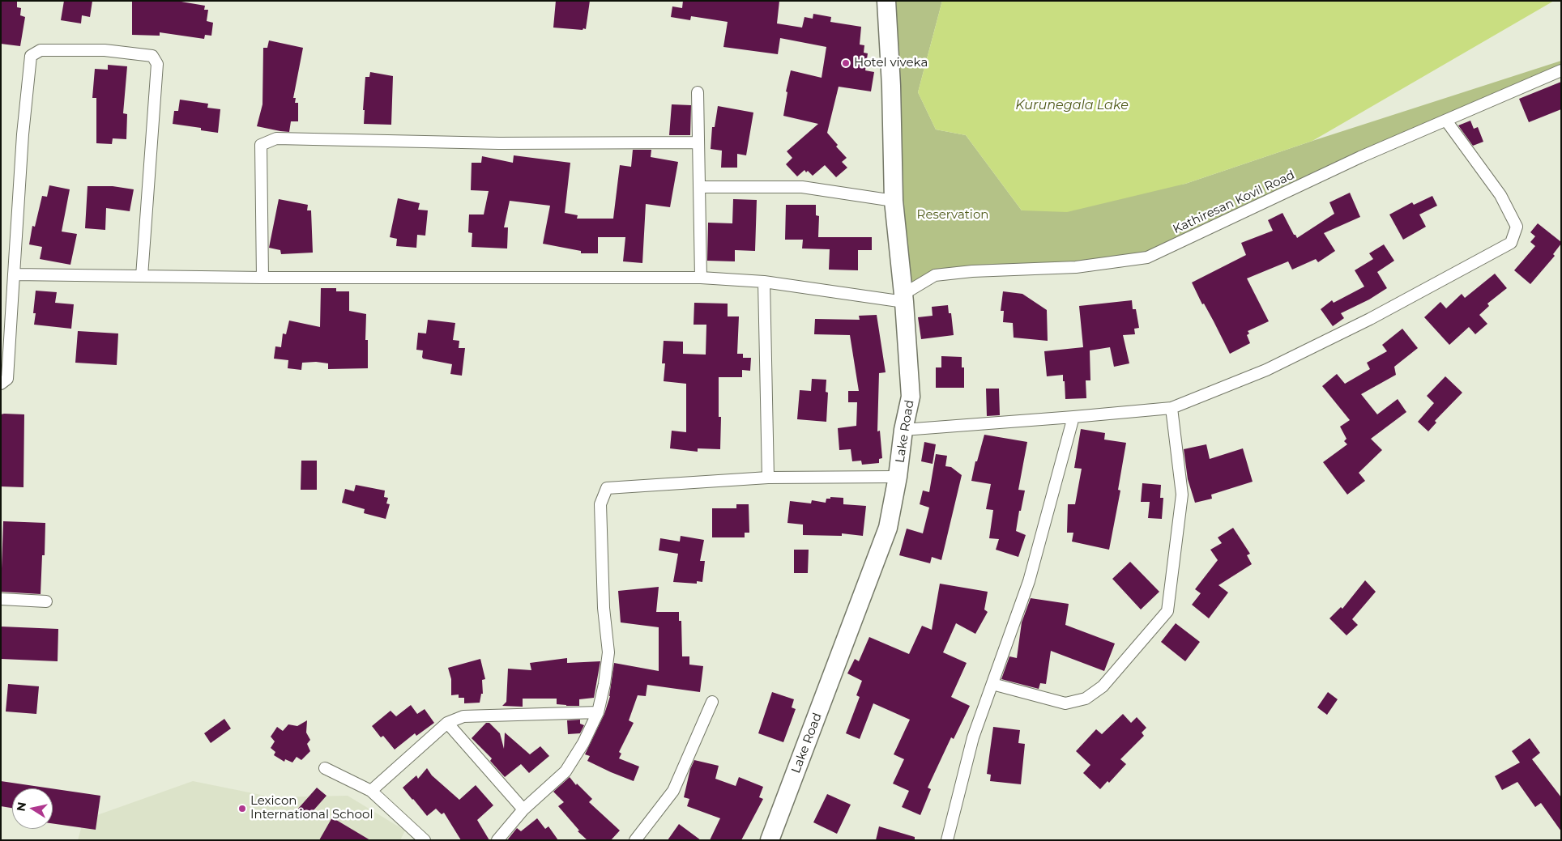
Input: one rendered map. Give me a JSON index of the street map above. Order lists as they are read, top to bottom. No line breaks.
{"streets":{"main road":["Lake Road"],"street":["Kathiresan Kovil Road"]},"crossings":[["Kathiresan Kovil Road","Lake Road"]],"water":["Kurunegala Lake"],"parks":["Reservation"],"places":["Hotel viveka","Lexicon International School"],"north":"left"}
